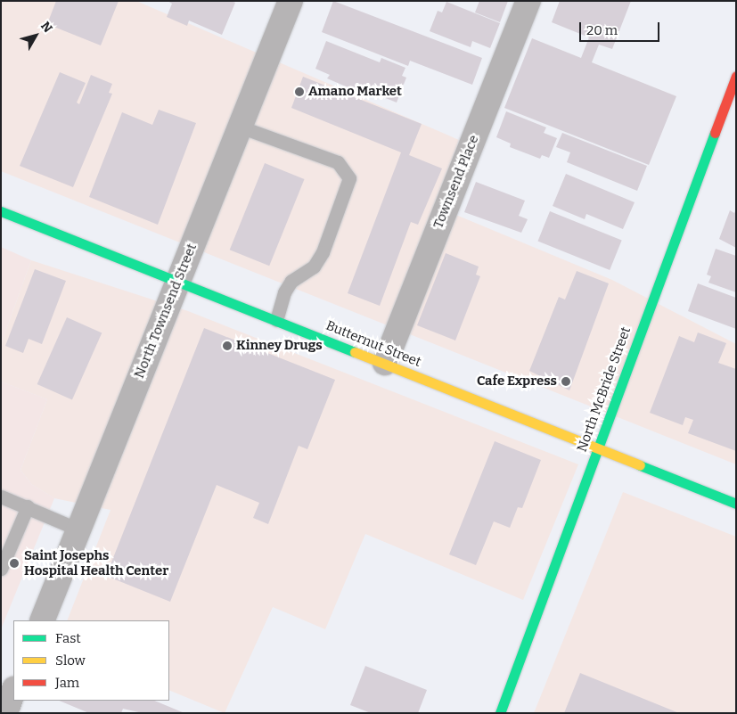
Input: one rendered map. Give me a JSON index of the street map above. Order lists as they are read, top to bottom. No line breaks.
{"streets":{"street":["Townsend Place","North Townsend Street","Butternut Street","North McBride Street"]},"crossings":[["Townsend Place","Butternut Street"],["North Townsend Street","Butternut Street"],["Butternut Street","North McBride Street"]],"places":["Amano Market","Kinney Drugs","Cafe Express","Saint Josephs Hospital Health Center"],"legend":["Fast","Slow","Jam"],"scale_bar":"20 m","north":"top right"}
